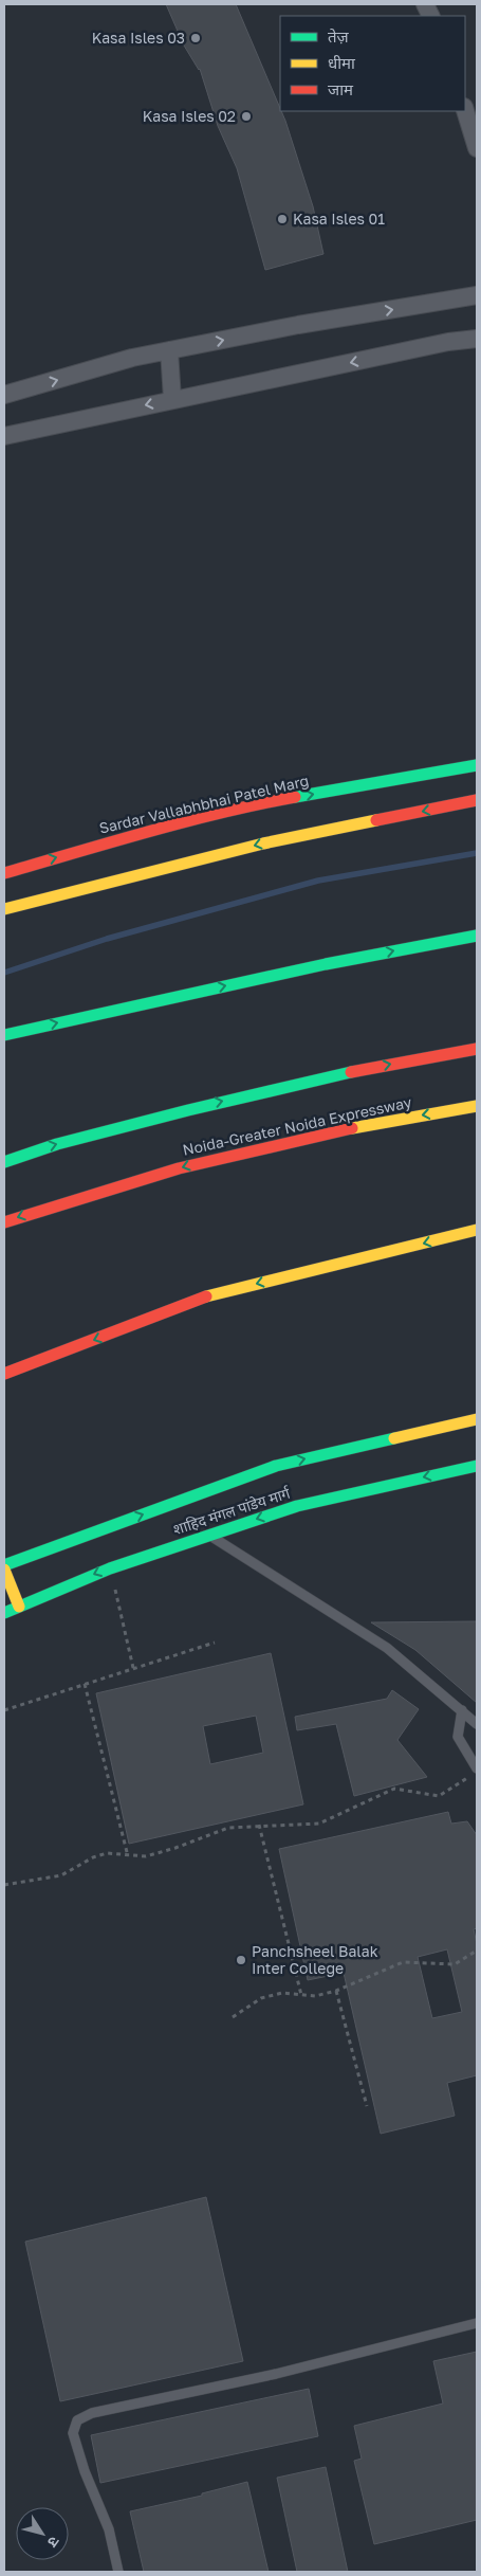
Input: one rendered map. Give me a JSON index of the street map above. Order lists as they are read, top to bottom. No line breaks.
{"streets":{"main road":["Sardar Vallabhbhai Patel Marg","Noida-Greater Noida Expressway","शाहिद मंगल पांडेय मार्ग"]},"places":["Kasa Isles 03","Kasa Isles 02","Kasa Isles 01","Panchsheel Balak Inter College"],"legend":["तेज़","धीमा","जाम"],"north":"bottom right"}
